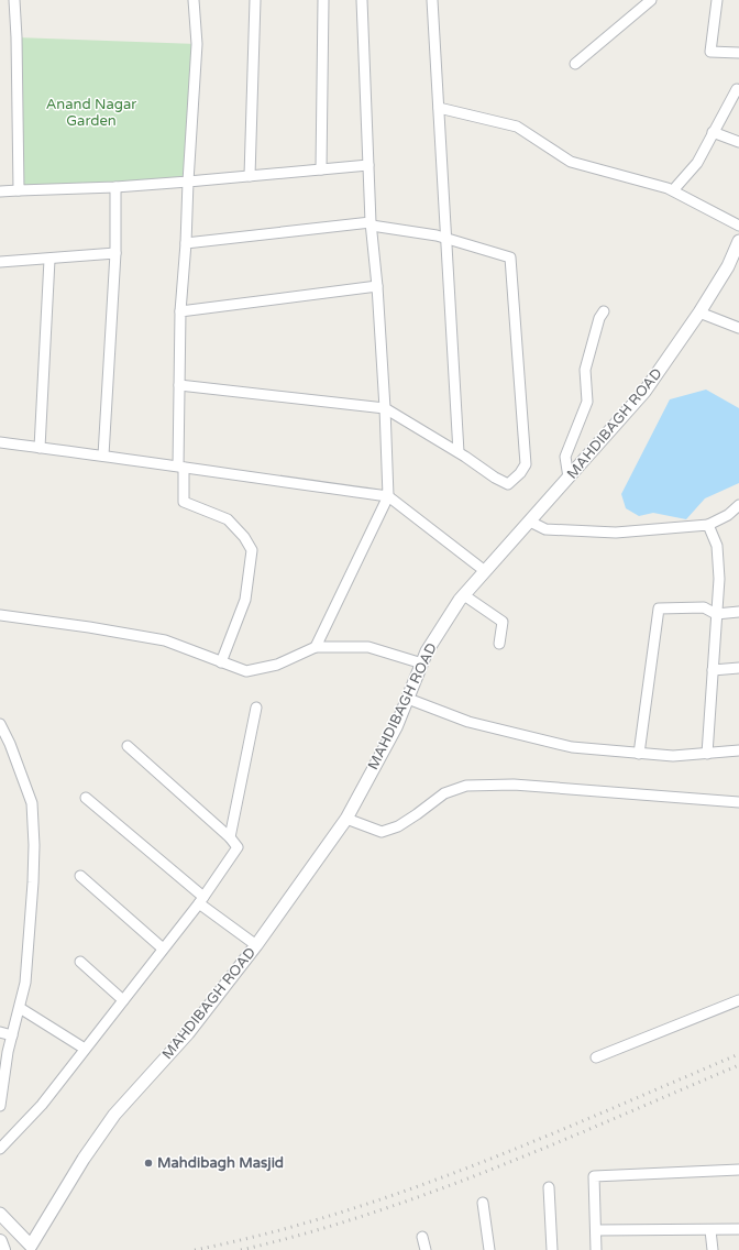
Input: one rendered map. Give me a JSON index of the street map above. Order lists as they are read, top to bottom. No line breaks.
{"streets":{"street":["MAHDIBAGH ROAD"]},"parks":["Anand Nagar Garden"],"places":["Mahdibagh Masjid"]}
